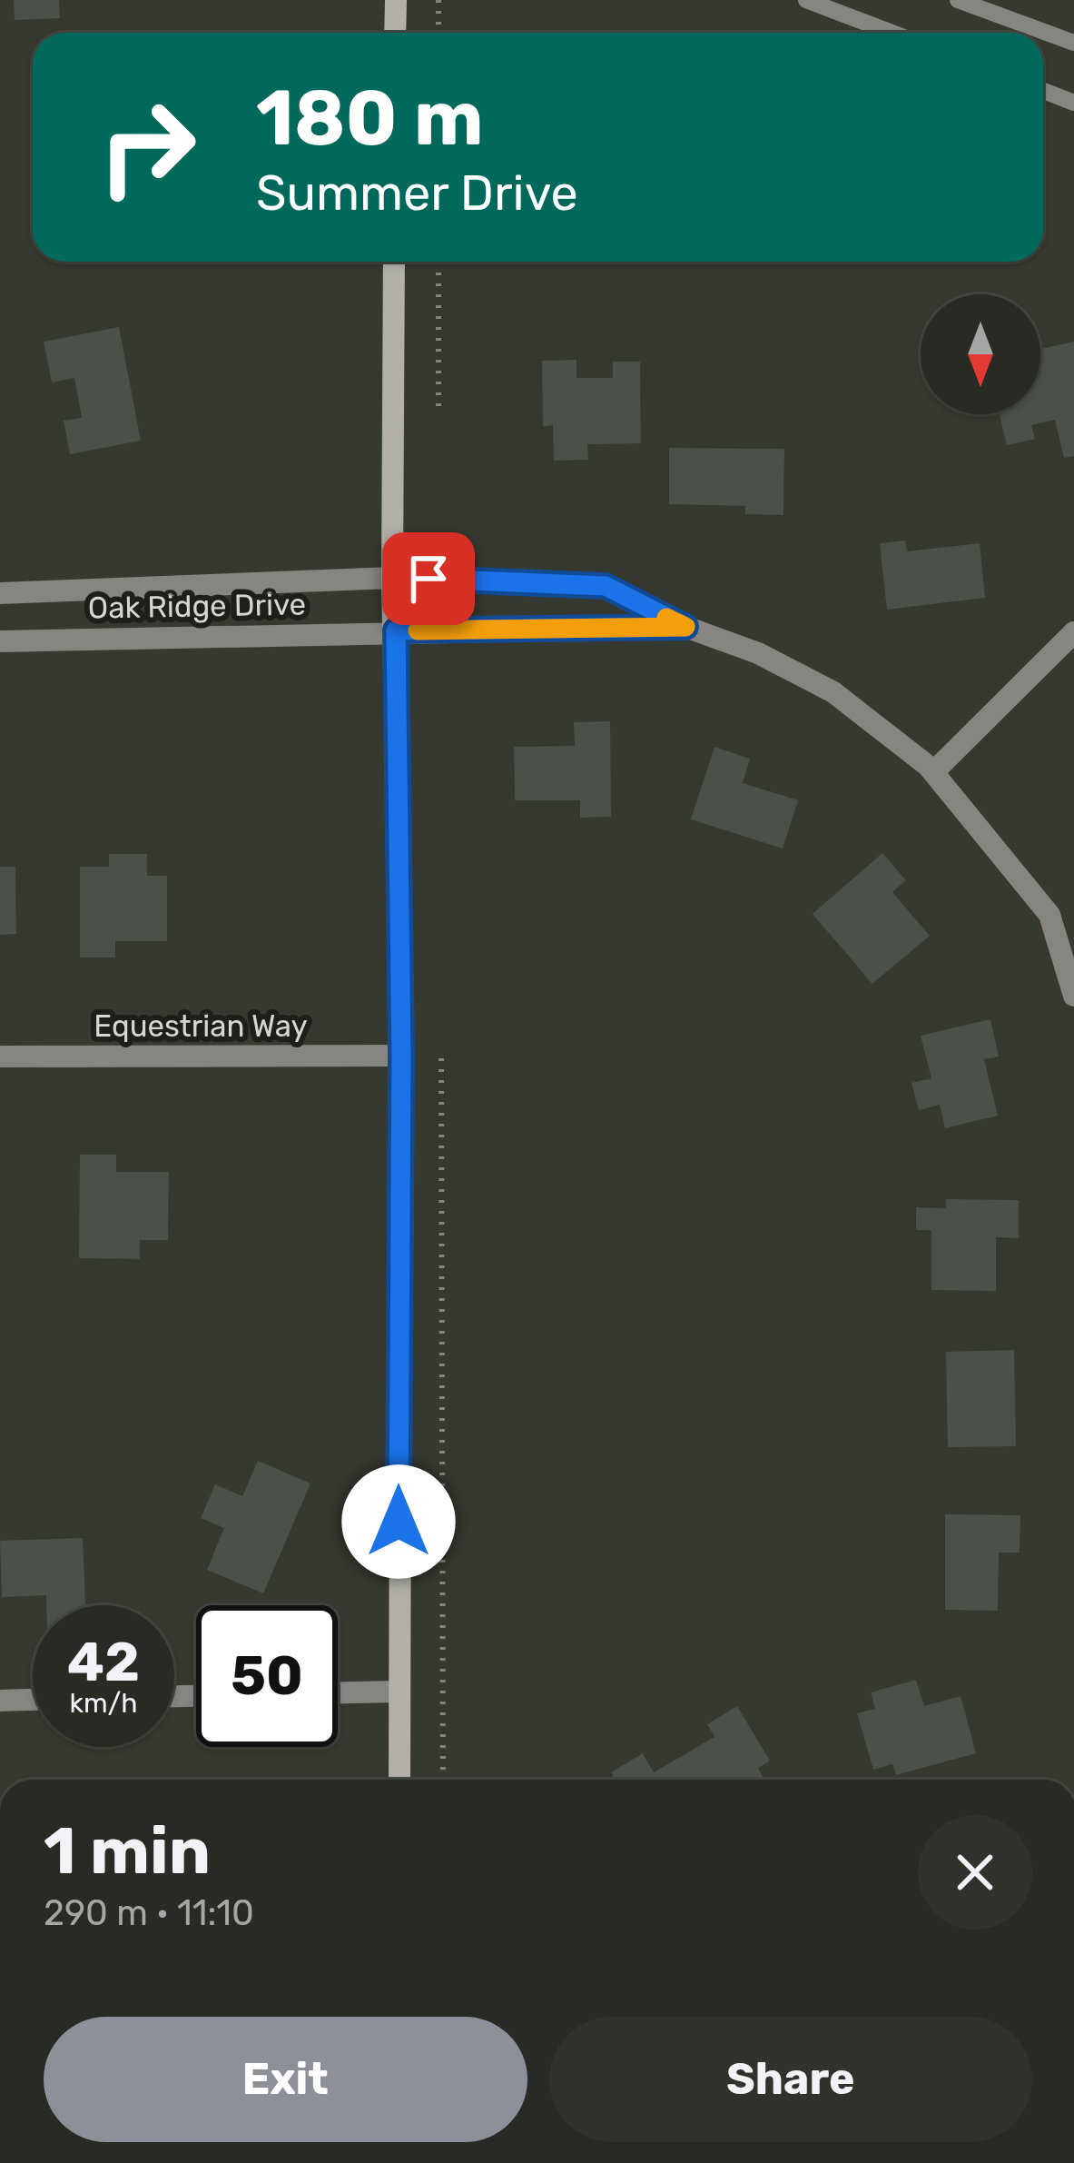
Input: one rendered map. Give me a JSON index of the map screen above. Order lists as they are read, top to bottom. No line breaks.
{"streets":{"street":["Oak Ridge Drive","Equestrian Way"]},"north":"bottom","page":{"turn":["180 m","Summer Drive"],"speed":"42 km/h","limit":"50","heading":["1 min","290 m · 11:10"],"buttons":["Exit","Share"]}}
